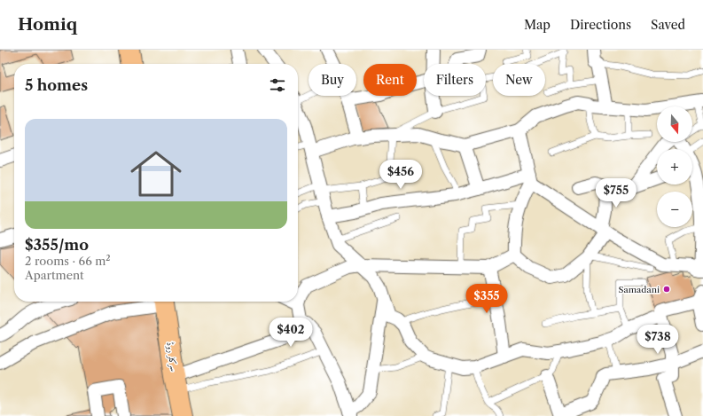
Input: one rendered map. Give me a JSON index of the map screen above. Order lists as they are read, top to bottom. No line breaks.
{"streets":{"main road":["سرکلر روڈ"]},"places":["Samadani"],"north":"bottom","page":{"header":"Homiq","nav":["Map","Directions","Saved"],"chip":["Buy","Rent","Filters","New"],"heading":"5 homes","map_buttons":["+","−"],"list":[{"name":"$355/mo","note":"2 rooms · 66 m² · Apartment"}],"price":["$456","$755","$355","$402","$738"]}}
